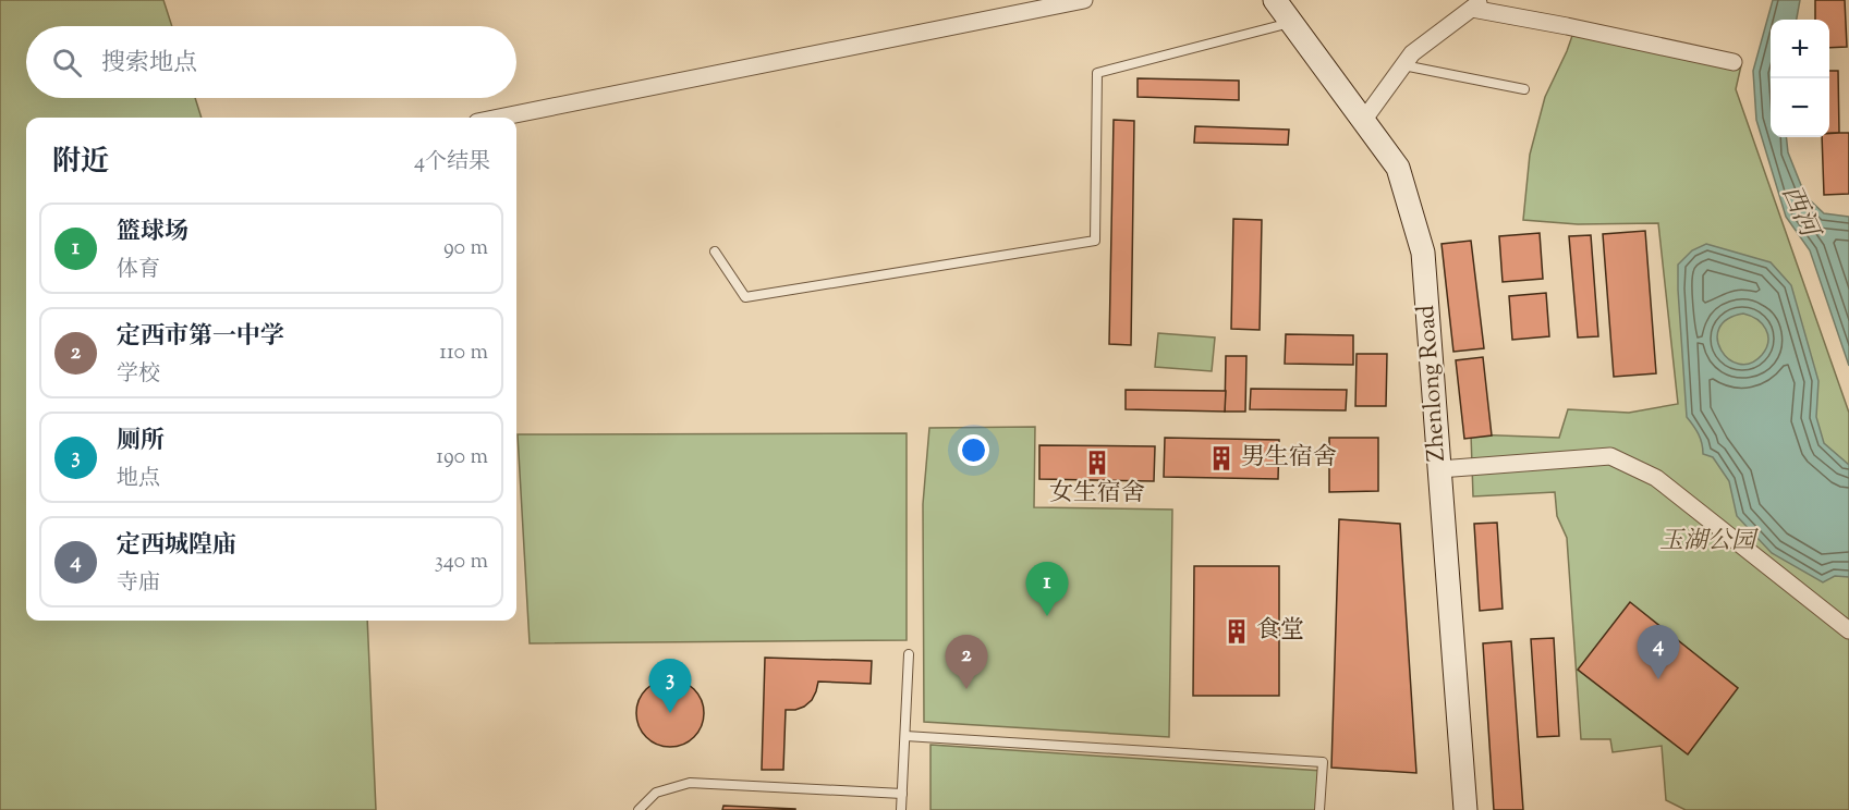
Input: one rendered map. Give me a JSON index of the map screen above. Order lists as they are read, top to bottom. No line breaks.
{"streets":{"main road":["Zhenlong Road"]},"water":["西河"],"parks":["玉湖公园"],"places":{"building":["男生宿舍","女生宿舍","食堂"]},"page":{"map_buttons":["+","−"],"search":"搜索地点","heading":["附近","4个结果"],"list":[{"mark":"1","name":"篮球场","note":"体育","value":"90 m"},{"mark":"2","name":"定西市第一中学","note":"学校","value":"110 m"},{"mark":"3","name":"厕所","note":"地点","value":"190 m"},{"mark":"4","name":"定西城隍庙","note":"寺庙","value":"340 m"}],"pins":["1","4","2","3"]}}
